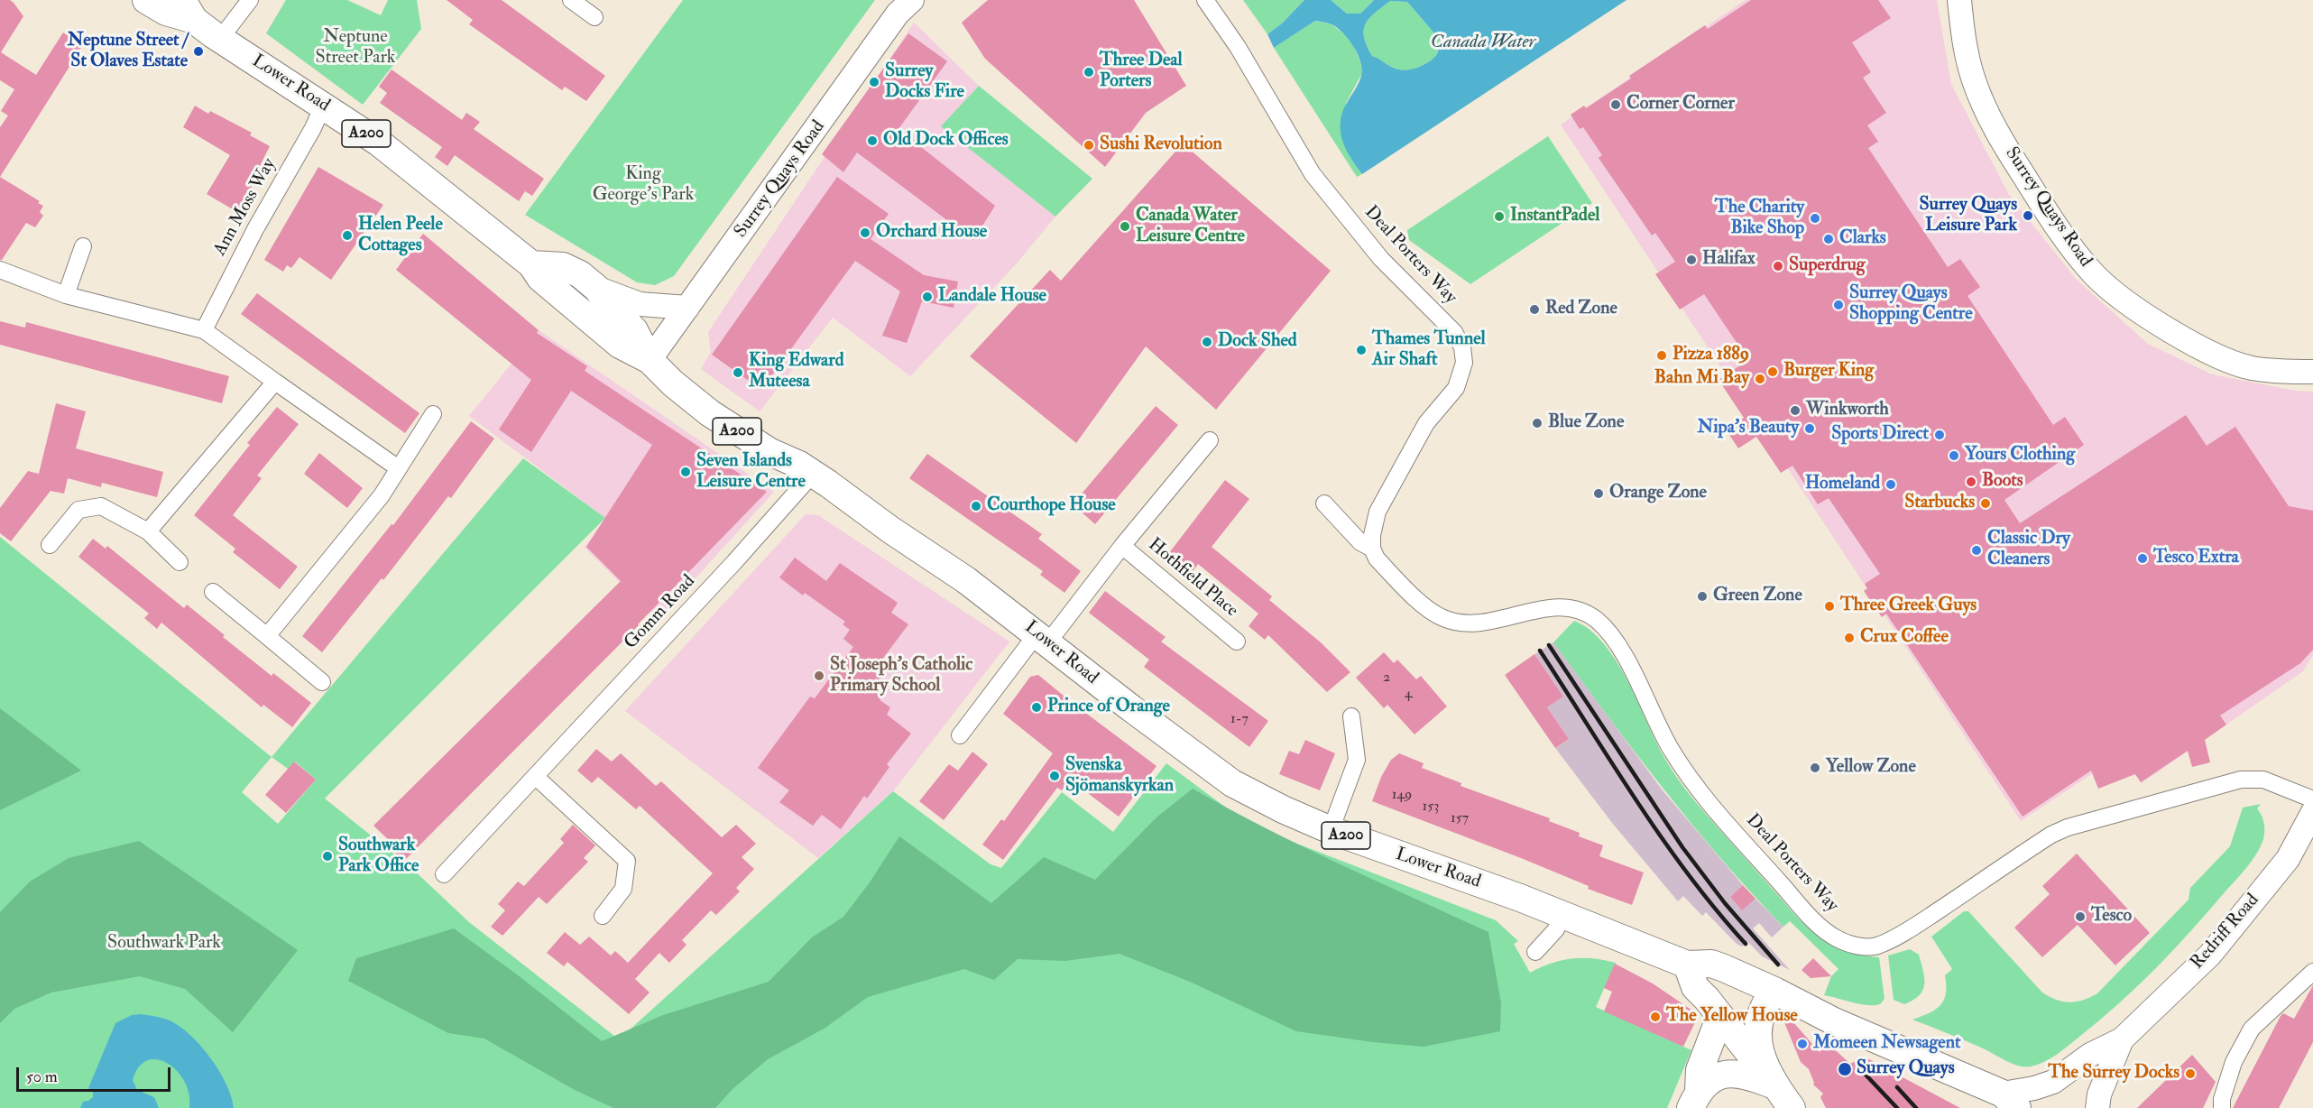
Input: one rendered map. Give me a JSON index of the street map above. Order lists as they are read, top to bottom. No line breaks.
{"streets":{"main road":["Lower Road","A200"],"street":["Surrey Quays Road","Ann Moss Way","Deal Porters Way","Hothfield Place","Gomm Road","Redriff Road"]},"crossings":[["Lower Road","A200"],["Lower Road","Surrey Quays Road"],["Lower Road","Ann Moss Way"],["Lower Road","Hothfield Place"],["Lower Road","Gomm Road"],["Lower Road","Redriff Road"],["A200","Surrey Quays Road"]],"water":["Canada Water"],"parks":["Neptune Street Park","King George's Park","Southwark Park"],"places":["Neptune Street / St Olaves Estate","Three Deal Porters","Surrey Docks Fire","Corner Corner","Old Dock Offices","Sushi Revolution","Surrey Quays Leisure Park","InstantPadel","The Charity Bike Shop","Canada Water Leisure Centre","Orchard House","Helen Peele Cottages","Clarks","Halifax","Superdrug","Landale House","Surrey Quays Shopping Centre","Red Zone","Dock Shed","Thames Tunnel Air Shaft","Pizza 1889","Burger King","King Edward Muteesa","Bahn Mi Bay","Winkworth","Blue Zone","Nipa's Beauty","Sports Direct","Yours Clothing","Seven Islands Leisure Centre","Boots","Homeland","Orange Zone","Starbucks","Courthope House","Classic Dry Cleaners","Tesco Extra","Green Zone","Three Greek Guys","Crux Coffee","St Joseph's Catholic Primary School","Prince of Orange","Yellow Zone","Svenska Sjömanskyrkan","Southwark Park Office","Tesco","The Yellow House","Momeen Newsagent","Surrey Quays","The Surrey Docks"],"house_numbers":["2","4","1-7","149","153","157"],"scale_bar":"50 m"}
